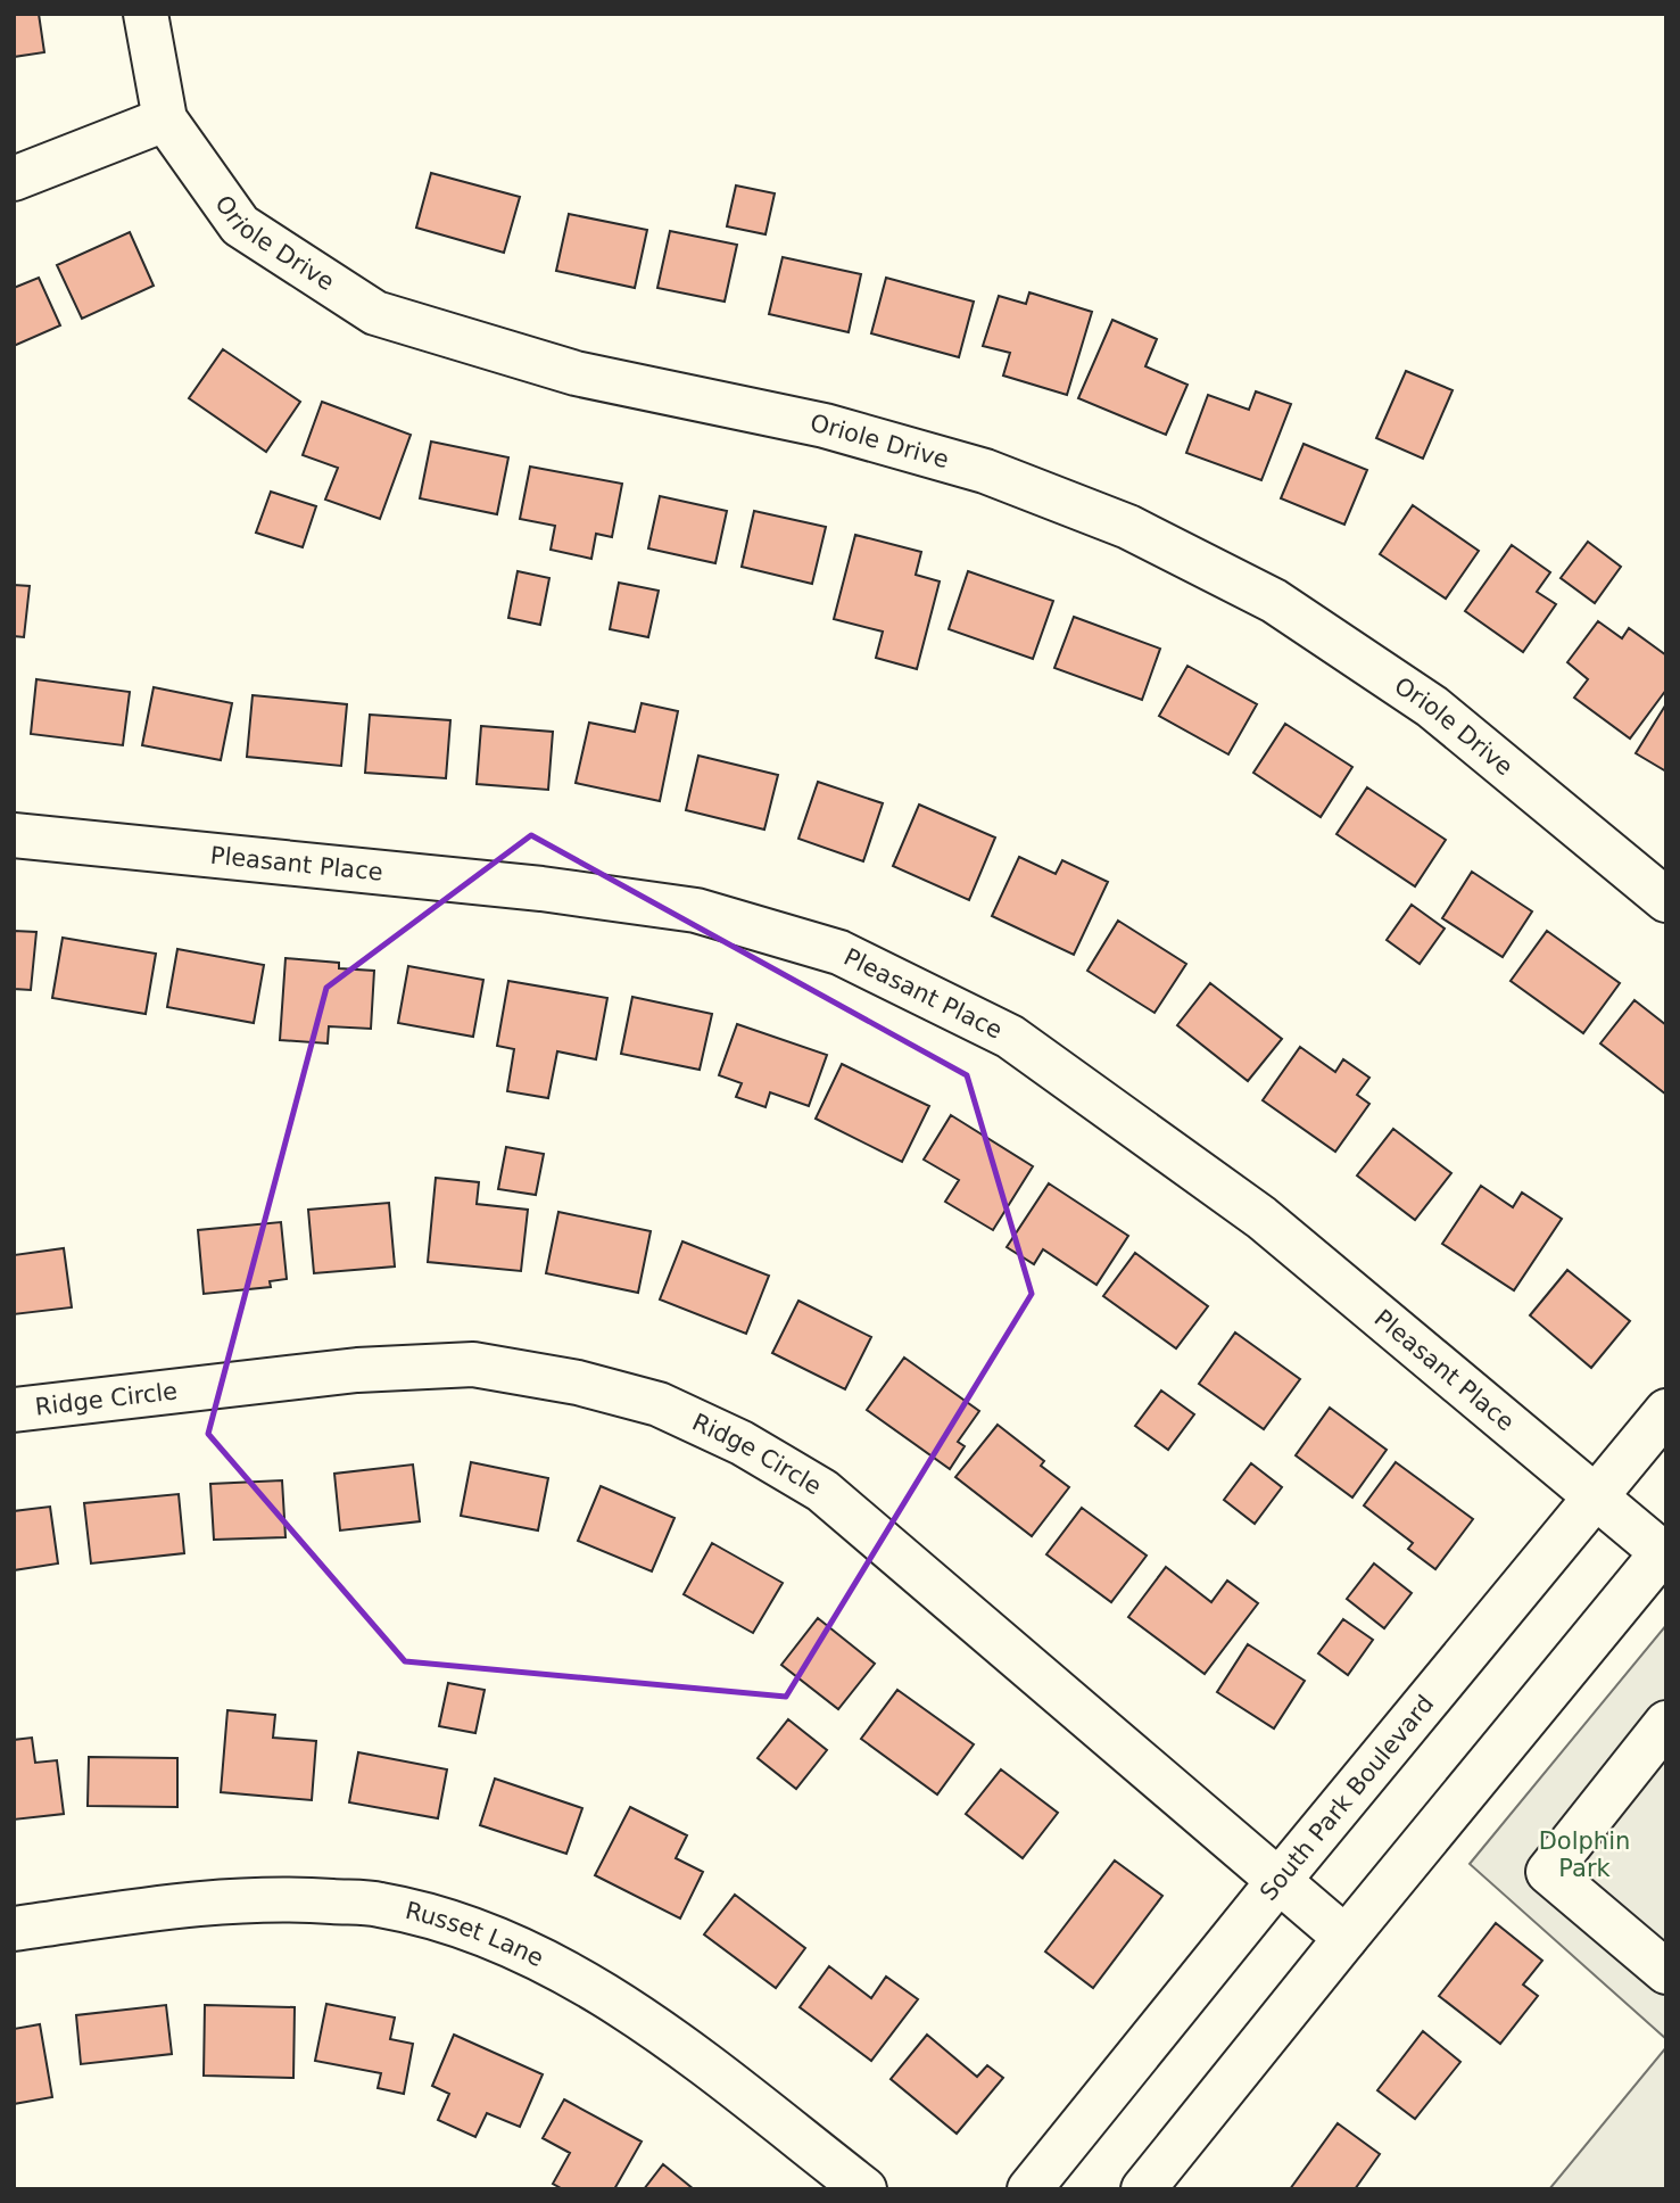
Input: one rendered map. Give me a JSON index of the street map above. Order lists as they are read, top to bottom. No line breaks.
{"streets":{"street":["Oriole Drive","Pleasant Place","Ridge Circle","South Park Boulevard","Russet Lane"]},"crossings":[["Pleasant Place","South Park Boulevard"],["Ridge Circle","South Park Boulevard"]],"parks":["Dolphin Park"]}
